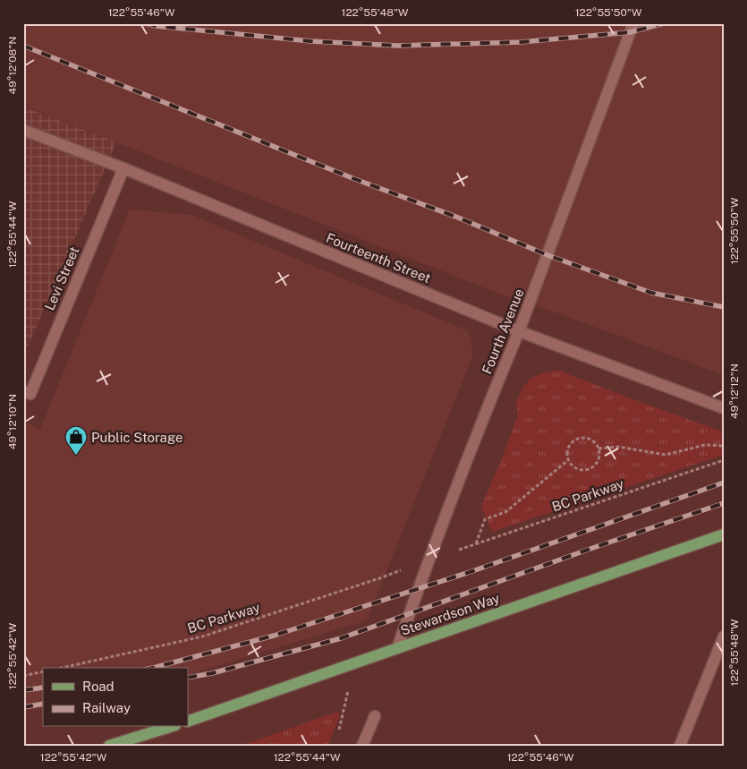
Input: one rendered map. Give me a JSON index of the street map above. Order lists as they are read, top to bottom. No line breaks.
{"streets":{"main road":["Stewardson Way"],"street":["Fourteenth Street","Levi Street","Fourth Avenue"],"path":["BC Parkway"]},"crossings":[["Fourteenth Street","Levi Street"],["Fourteenth Street","Fourth Avenue"],["Fourth Avenue","Stewardson Way"]],"places":{"shop":["Public Storage"]},"legend":["Road","Railway"],"coordinates":["122°55'46\"W","122°55'48\"W","122°55'50\"W","49°12'08\"N","122°55'44\"W","49°12'12\"N","49°12'10\"N","122°55'42\"W"]}
